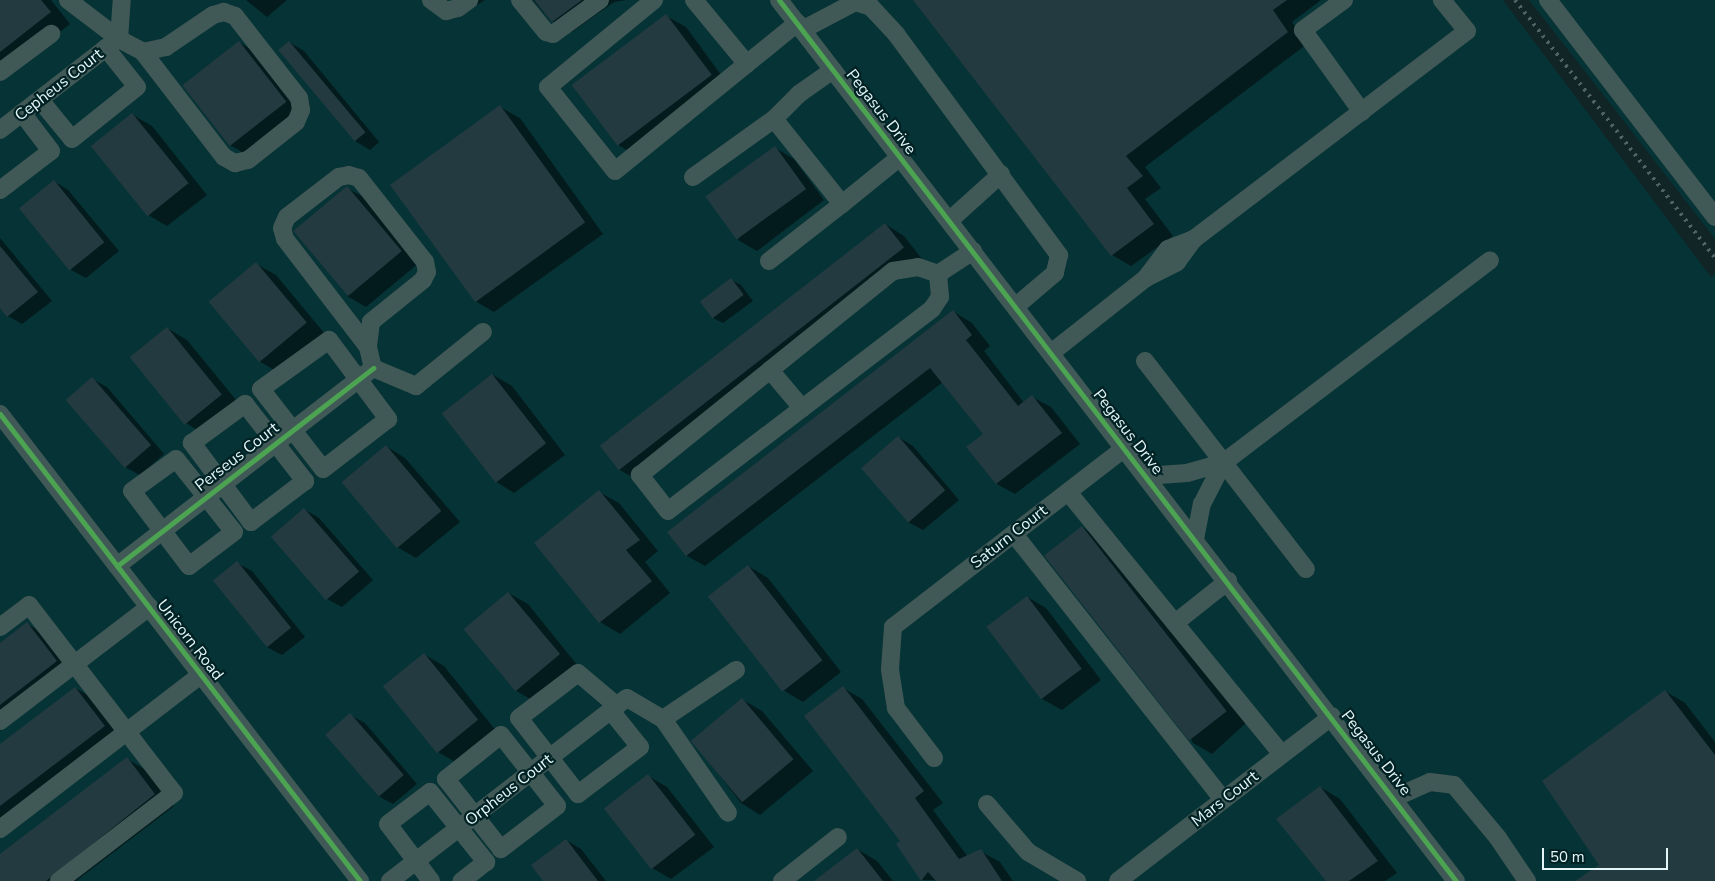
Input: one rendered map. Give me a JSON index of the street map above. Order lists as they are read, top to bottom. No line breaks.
{"streets":{"street":["Cepheus Court","Pegasus Drive","Perseus Court","Saturn Court","Unicorn Road","Orpheus Court","Mars Court"]},"crossings":[["Pegasus Drive","Saturn Court"],["Pegasus Drive","Mars Court"],["Perseus Court","Unicorn Road"]],"scale_bar":"50 m"}
